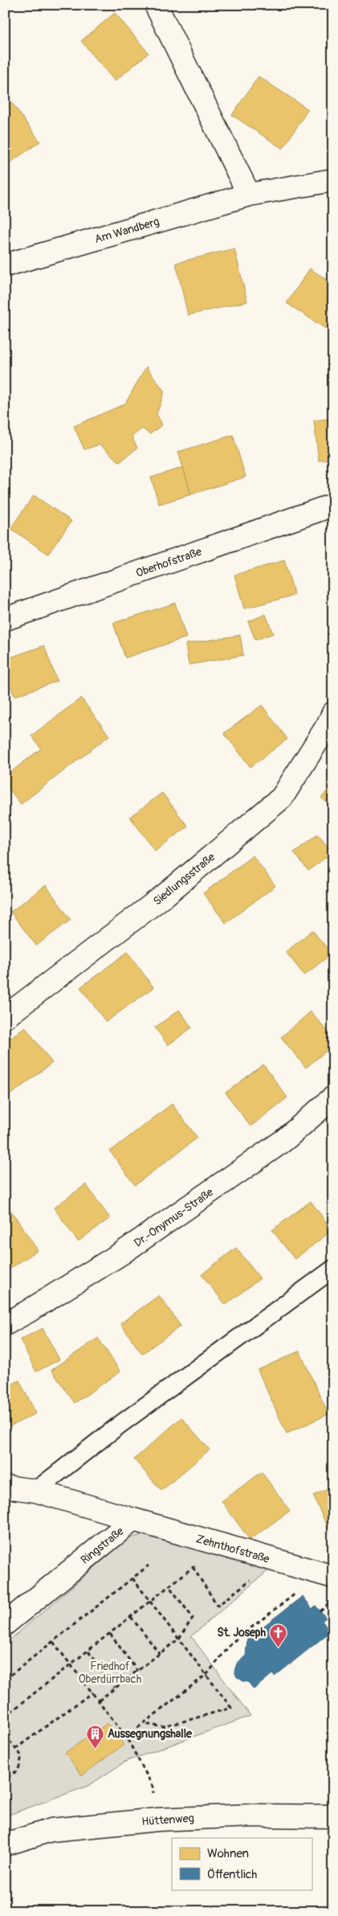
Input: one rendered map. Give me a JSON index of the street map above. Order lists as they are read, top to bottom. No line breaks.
{"streets":{"street":["Am Wandberg","Oberhofstraße","Siedlungsstraße","Dr.-Onymus-Straße","Ringstraße","Zehnthofstraße","Hüttenweg"]},"crossings":[["Ringstraße","Zehnthofstraße"]],"parks":["Friedhof Oberdürrbach"],"places":{"church":["St. Joseph"],"building":["Aussegnungshalle"]},"legend":["Wohnen","Öffentlich"]}
